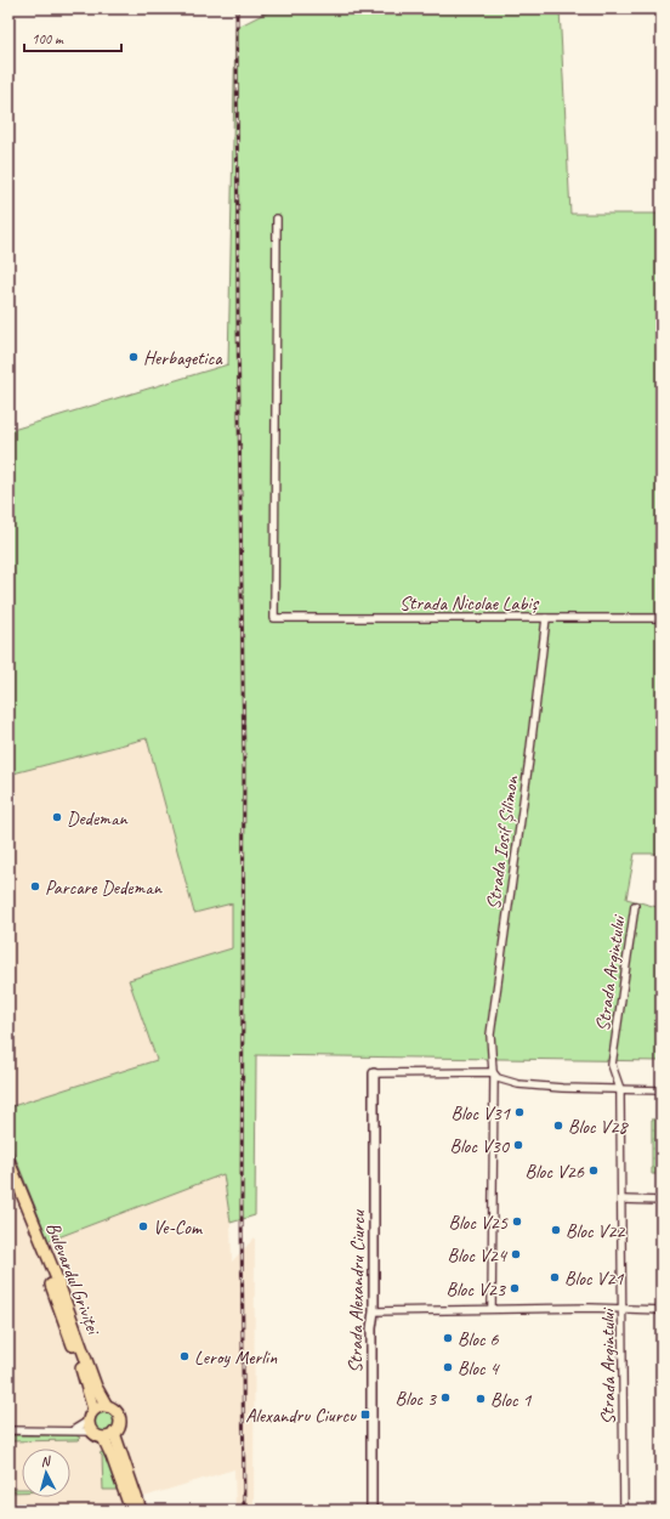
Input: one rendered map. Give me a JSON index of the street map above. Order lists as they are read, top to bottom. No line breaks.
{"streets":{"main road":["Bulevardul Griviței"],"street":["Strada Nicolae Labiș","Strada Iosif Șilimon","Strada Argintului","Strada Alexandru Ciurcu"]},"crossings":[["Strada Nicolae Labiș","Strada Iosif Șilimon"]],"places":{"other":["Herbagetica","Dedeman","Parcare Dedeman","Bloc V31","Bloc V28","Bloc V30","Bloc V26","Bloc V25","Ve-Com","Bloc V22","Bloc V24","Bloc V21","Bloc V23","Bloc 6","Leroy Merlin","Bloc 4","Bloc 3","Bloc 1"],"transit":["Alexandru Ciurcu"]},"scale_bar":"100 m","north":"top"}
